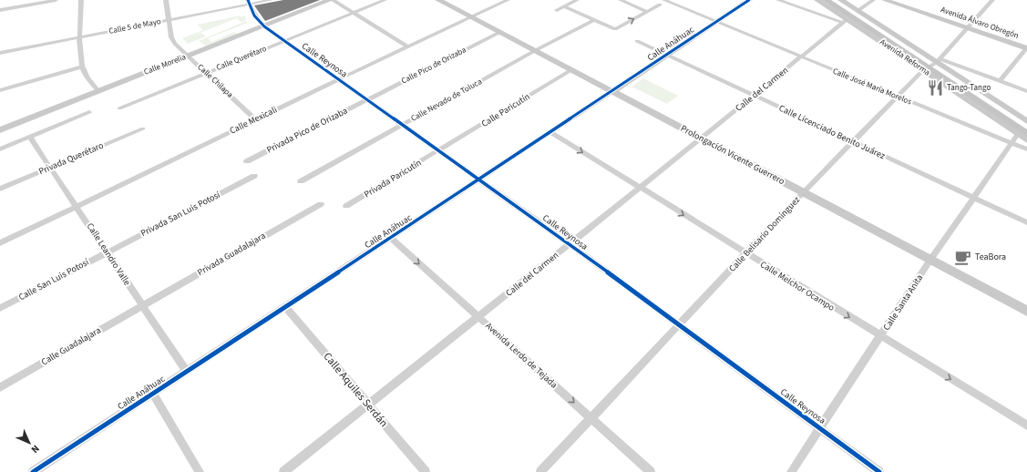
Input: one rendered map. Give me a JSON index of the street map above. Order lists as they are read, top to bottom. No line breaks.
{"streets":{"main road":["Avenida Reforma"],"street":["Avenida Álvaro Obregón","Calle 5 de Mayo","Calle Anáhuac","Calle Querétaro","Calle Reynosa","Calle Morelia","Calle Pico de Orizaba","Calle Chilapa","Calle José María Morelos","Calle del Carmen","Calle Nevado de Toluca","Calle Paricutín","Calle Mexicali","Privada Pico de Orizaba","Calle Licenciado Benito Juárez","Prolongación Vicente Guerrero","Privada Querétaro","Privada Paricutín","Privada San Luis Potosí","Calle Belisario Domínguez","Calle Leandro Valle","Privada Guadalajara","Calle San Luis Potosí","Calle Melchor Ocampo","Calle Santa Anita","Calle Guadalajara","Avenida Lerdo de Tejada","Calle Aquiles Serdán"]},"crossings":[["Avenida Álvaro Obregón","Calle Belisario Domínguez"],["Calle 5 de Mayo","Calle Reynosa"],["Calle 5 de Mayo","Calle Chilapa"],["Calle Anáhuac","Calle Reynosa"],["Calle Anáhuac","Calle José María Morelos"],["Calle Anáhuac","Calle Licenciado Benito Juárez"],["Calle Anáhuac","Prolongación Vicente Guerrero"],["Calle Anáhuac","Calle Leandro Valle"],["Calle Anáhuac","Calle Melchor Ocampo"],["Calle Anáhuac","Avenida Lerdo de Tejada"],["Calle Anáhuac","Calle Aquiles Serdán"],["Avenida Reforma","Calle del Carmen"],["Avenida Reforma","Calle Belisario Domínguez"],["Avenida Reforma","Calle Santa Anita"],["Calle Querétaro","Calle Reynosa"],["Calle Querétaro","Calle Chilapa"],["Calle Reynosa","Calle Morelia"],["Calle Reynosa","Calle Pico de Orizaba"],["Calle Reynosa","Calle del Carmen"],["Calle Reynosa","Calle Nevado de Toluca"],["Calle Reynosa","Calle Paricutín"],["Calle Reynosa","Calle Mexicali"],["Calle Reynosa","Privada Pico de Orizaba"],["Calle Reynosa","Privada Paricutín"],["Calle Reynosa","Calle Belisario Domínguez"],["Calle Reynosa","Calle Santa Anita"],["Calle Morelia","Calle Chilapa"],["Calle Pico de Orizaba","Privada Pico de Orizaba"],["Calle Pico de Orizaba","Prolongación Vicente Guerrero"],["Calle Chilapa","Calle Mexicali"],["Calle José María Morelos","Calle del Carmen"],["Calle José María Morelos","Calle Belisario Domínguez"],["Calle José María Morelos","Calle Santa Anita"],["Calle del Carmen","Calle Licenciado Benito Juárez"],["Calle del Carmen","Prolongación Vicente Guerrero"],["Calle del Carmen","Calle Melchor Ocampo"],["Calle del Carmen","Avenida Lerdo de Tejada"],["Calle del Carmen","Calle Aquiles Serdán"],["Calle Nevado de Toluca","Prolongación Vicente Guerrero"],["Calle Paricutín","Prolongación Vicente Guerrero"],["Calle Paricutín","Privada Paricutín"],["Calle Mexicali","Prolongación Vicente Guerrero"],["Calle Mexicali","Calle Leandro Valle"],["Calle Licenciado Benito Juárez","Calle Belisario Domínguez"],["Calle Licenciado Benito Juárez","Calle Santa Anita"],["Prolongación Vicente Guerrero","Calle Belisario Domínguez"],["Prolongación Vicente Guerrero","Calle Santa Anita"],["Privada Querétaro","Calle Leandro Valle"],["Privada San Luis Potosí","Calle Leandro Valle"],["Privada San Luis Potosí","Calle San Luis Potosí"],["Calle Belisario Domínguez","Calle Melchor Ocampo"],["Calle Belisario Domínguez","Avenida Lerdo de Tejada"],["Calle Leandro Valle","Privada Guadalajara"],["Calle Leandro Valle","Calle San Luis Potosí"],["Calle Leandro Valle","Calle Guadalajara"],["Privada Guadalajara","Calle Guadalajara"],["Calle Melchor Ocampo","Calle Santa Anita"]],"one_way":["Calle Melchor Ocampo","Avenida Lerdo de Tejada"],"places":{"restaurant":["Tango-Tango"],"cafe":["TeaBora"]},"north":"bottom right"}
